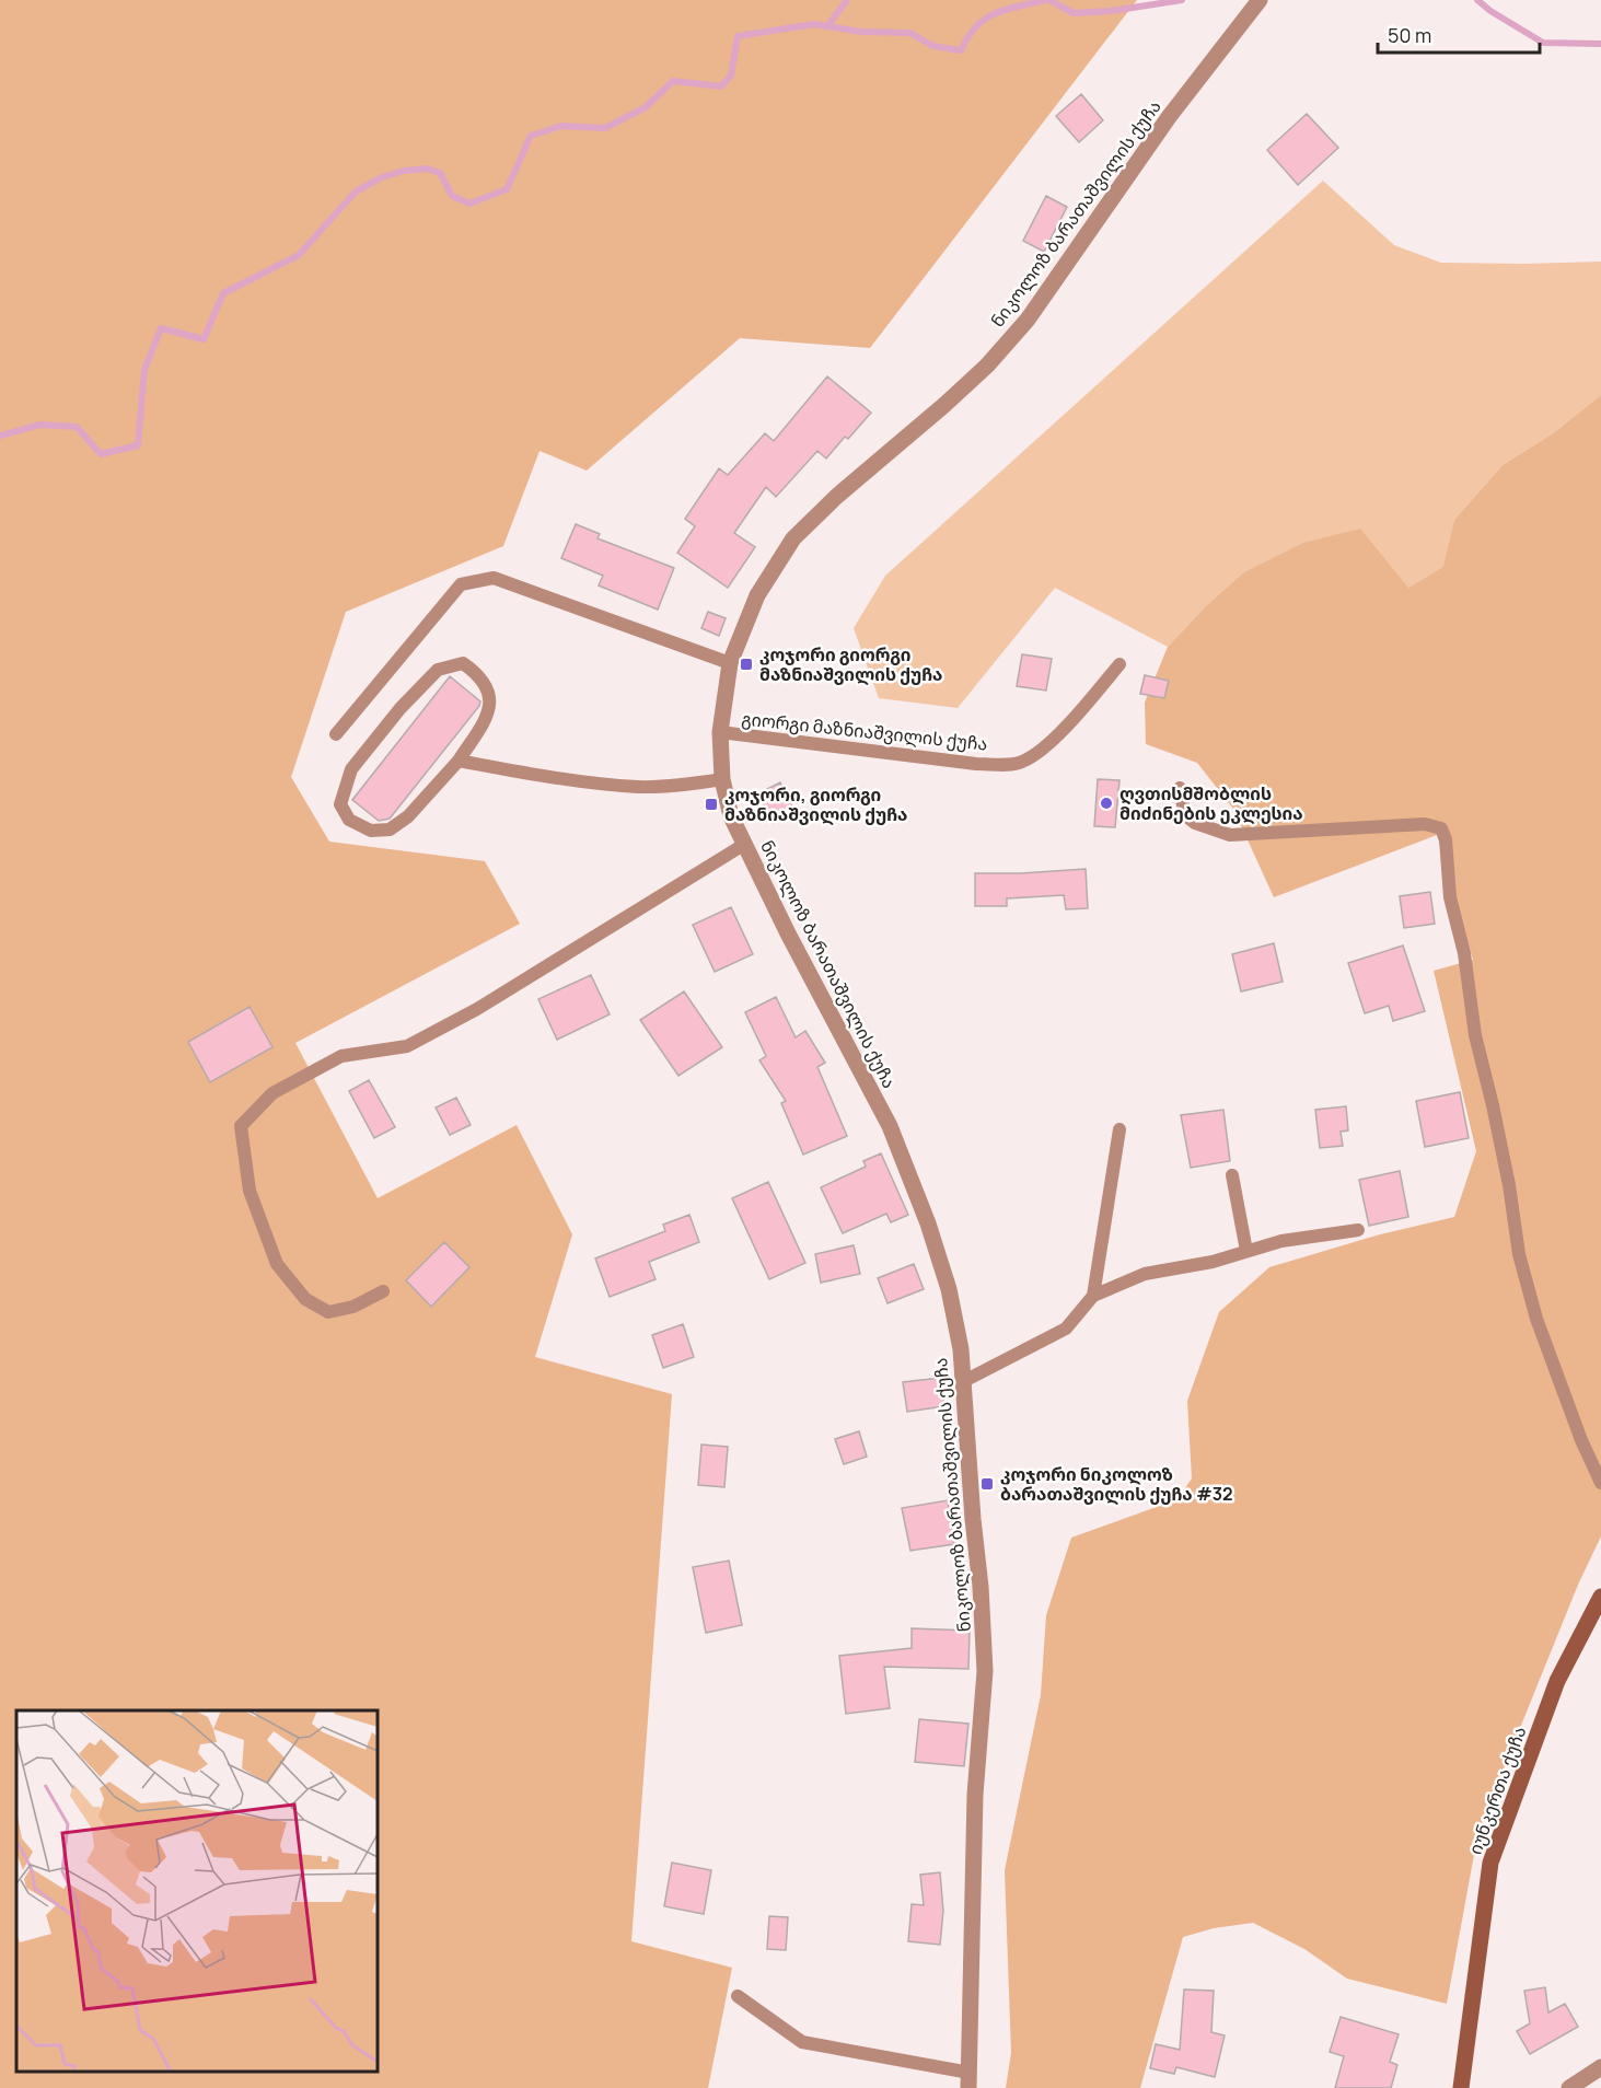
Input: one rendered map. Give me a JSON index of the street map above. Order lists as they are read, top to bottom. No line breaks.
{"streets":{"main road":["იუნკერთა ქუჩა"],"street":["ნიკოლოზ ბარათაშვილის ქუჩა"],"lane":["გიორგი მაზნიაშვილის ქუჩა"]},"crossings":[["ნიკოლოზ ბარათაშვილის ქუჩა","გიორგი მაზნიაშვილის ქუჩა"]],"places":{"transit":["კოჯორი გიორგი მაზნიაშვილის ქუჩა","კოჯორი, გიორგი მაზნიაშვილის ქუჩა","კოჯორი ნიკოლოზ ბარათაშვილის ქუჩა #32"],"other":["ღვთისმშობლის მიძინების ეკლესია"]},"scale_bar":"50 m"}
